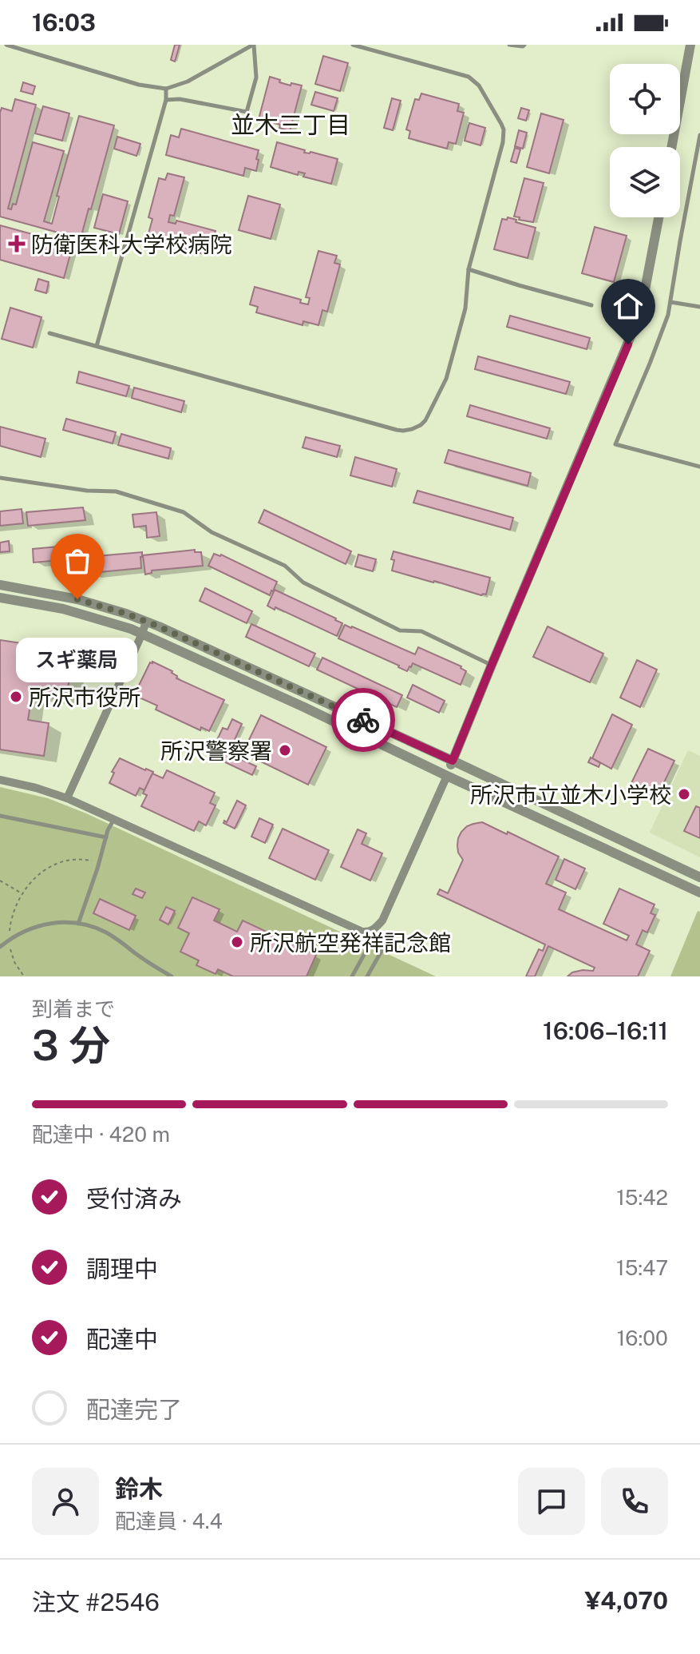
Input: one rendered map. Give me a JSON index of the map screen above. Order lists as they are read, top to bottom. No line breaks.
{"districts":["並木三丁目"],"places":{"health":["防衛医科大学校病院"],"other":["スギ薬局","所沢市役所","所沢警察署","所沢市立並木小学校","所沢航空発祥記念館"]},"page":{"status":"16:03","bubble":"スギ薬局","heading":["3 分","到着まで","16:06–16:11"],"panel":["鈴木","配達員 · 4.4","注文 #2546","¥4,070"],"bar":"配達中 · 420 m","list":[["受付済み","15:42"],["調理中","15:47"],["配達中","16:00"],"配達完了"]}}
